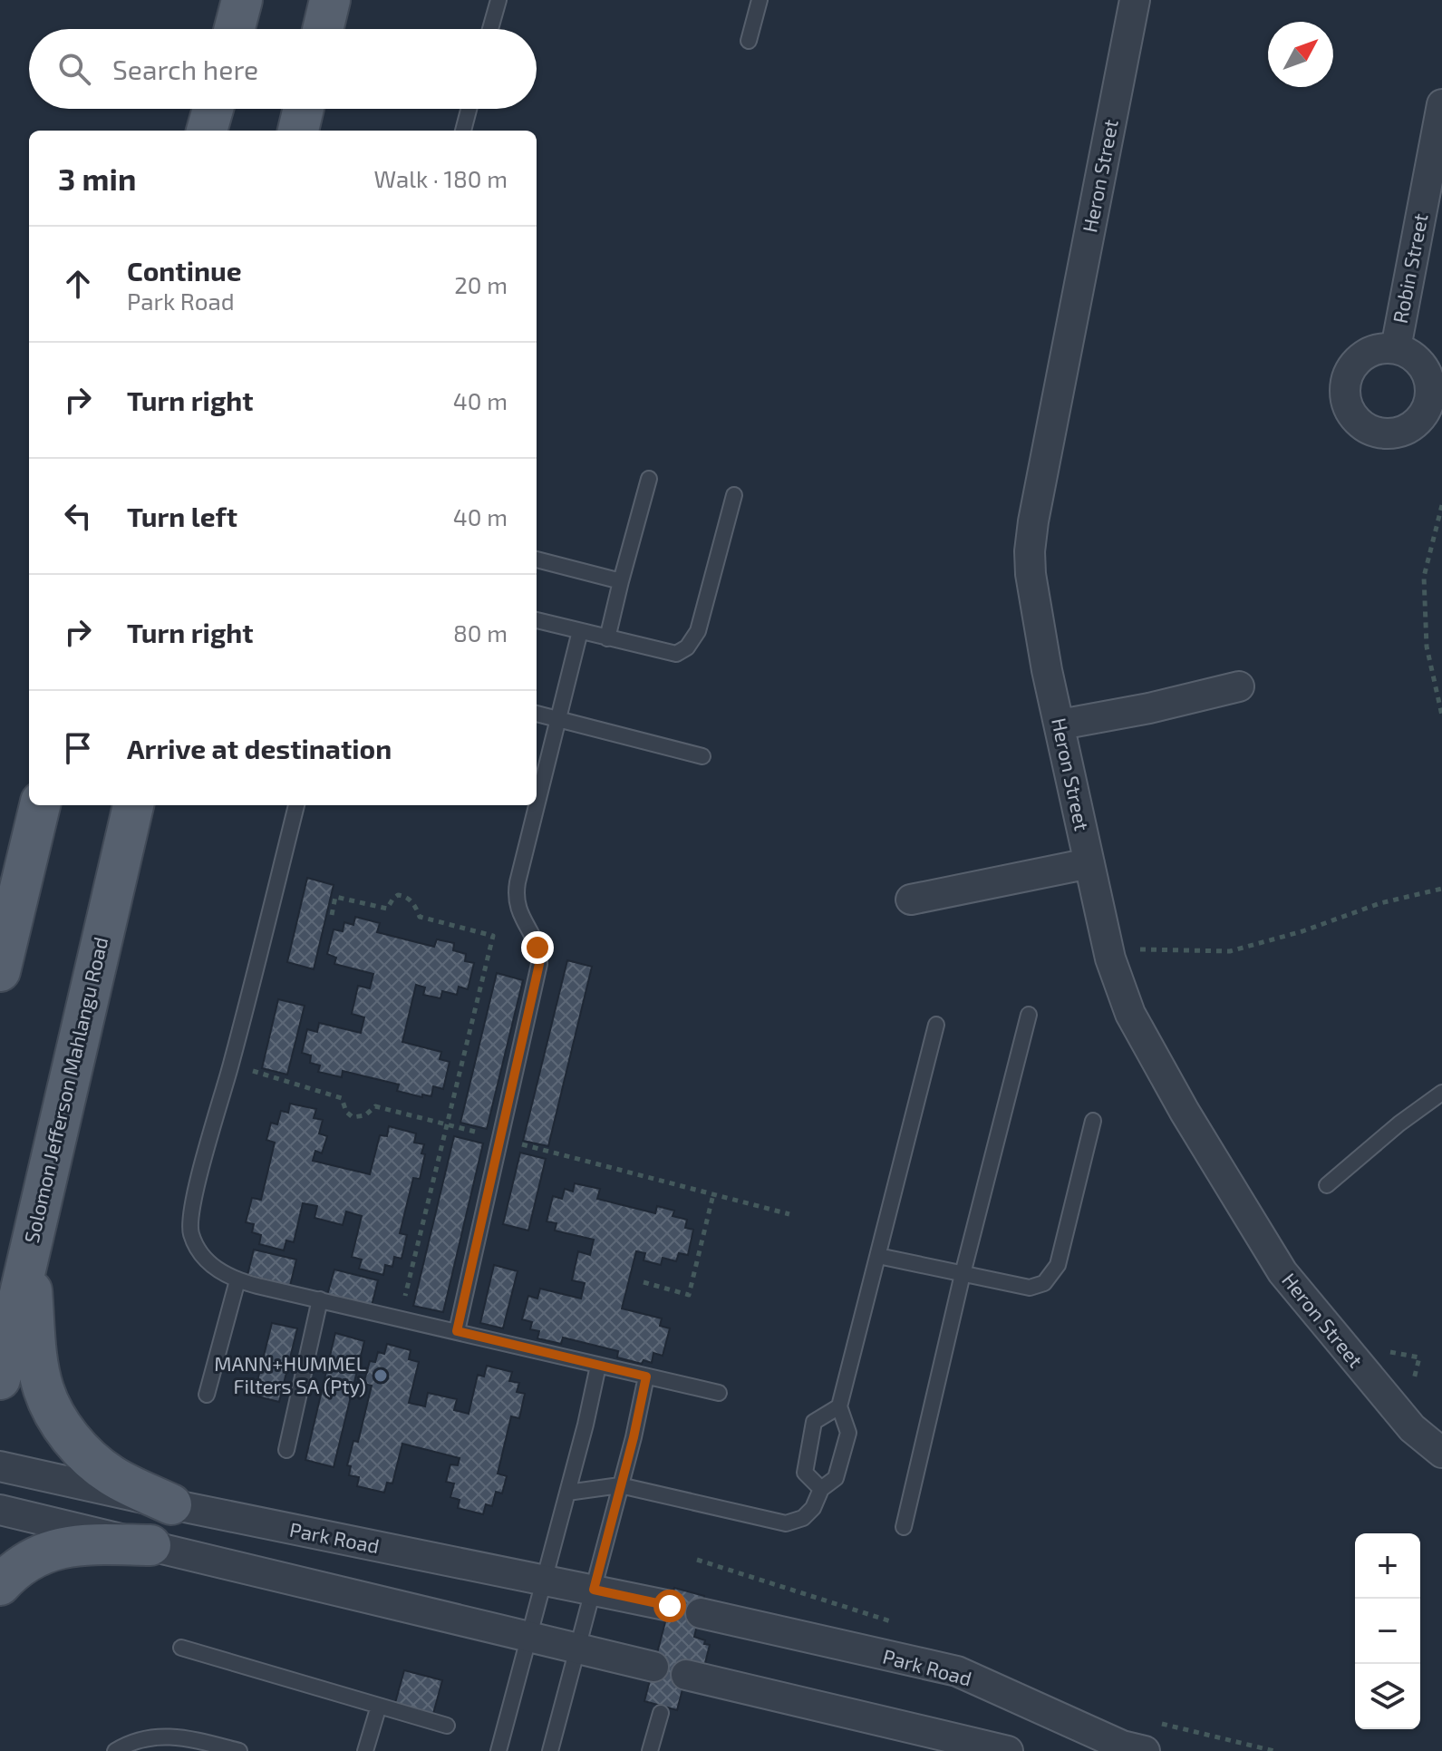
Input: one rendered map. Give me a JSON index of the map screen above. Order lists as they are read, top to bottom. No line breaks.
{"streets":{"main road":["Solomon Jefferson Mahlangu Road"],"street":["Heron Street","Robin Street","Park Road"]},"places":["MANN+HUMMEL Filters SA (Pty)"],"north":"top right","page":{"search":"Search here","heading":["3 min","Walk · 180 m"],"list":[["Continue","Park Road","20 m"],["Turn right","40 m"],["Turn left","40 m"],["Turn right","80 m"],"Arrive at destination"],"map_buttons":["+","−"]}}
